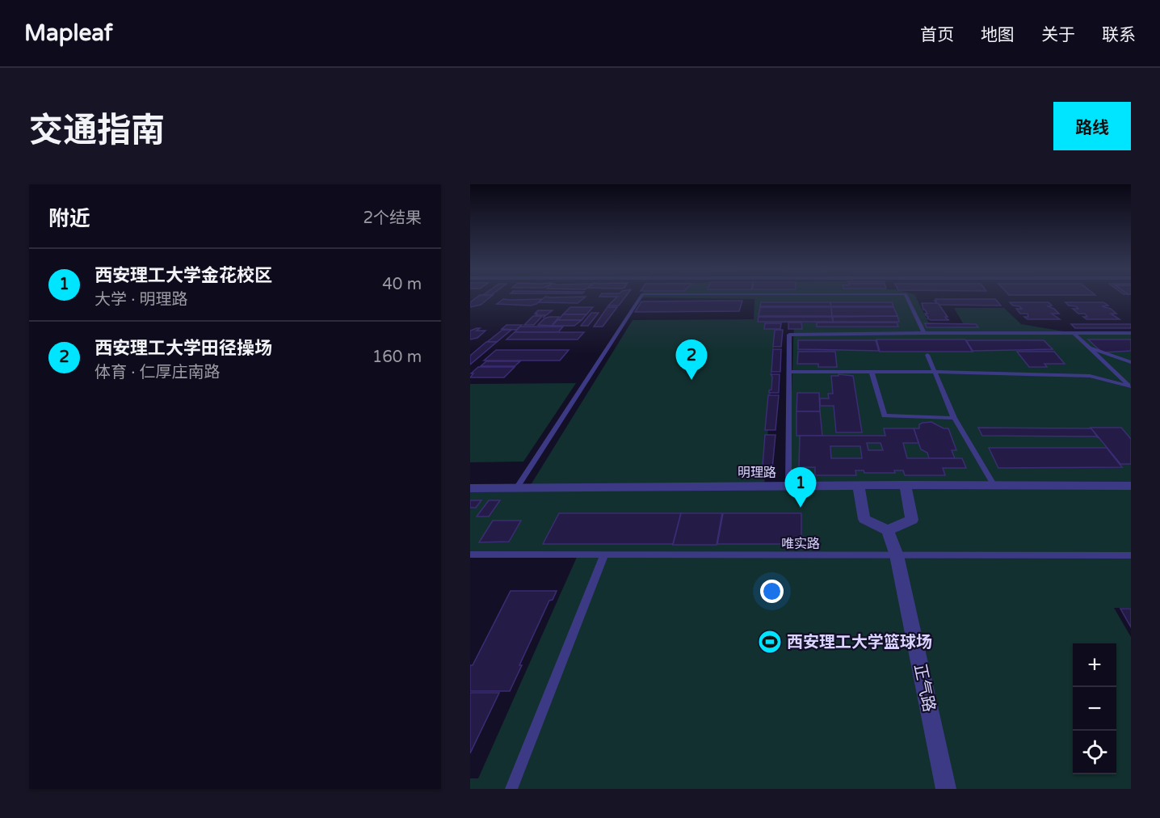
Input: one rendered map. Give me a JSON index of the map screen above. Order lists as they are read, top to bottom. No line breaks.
{"streets":{"street":["明理路","正气路"],"lane":["唯实路"]},"crossings":[["唯实路","正气路"]],"places":{"sports":["西安理工大学篮球场"]},"page":{"header":"Mapleaf","nav":["首页","地图","关于","联系"],"title":"交通指南","buttons":"路线","heading":["附近","2个结果"],"list":[{"mark":"1","name":"西安理工大学金花校区","note":"大学 · 明理路","value":"40 m"},{"mark":"2","name":"西安理工大学田径操场","note":"体育 · 仁厚庄南路","value":"160 m"}],"pins":["2","1"],"map_buttons":["+","−"]}}
